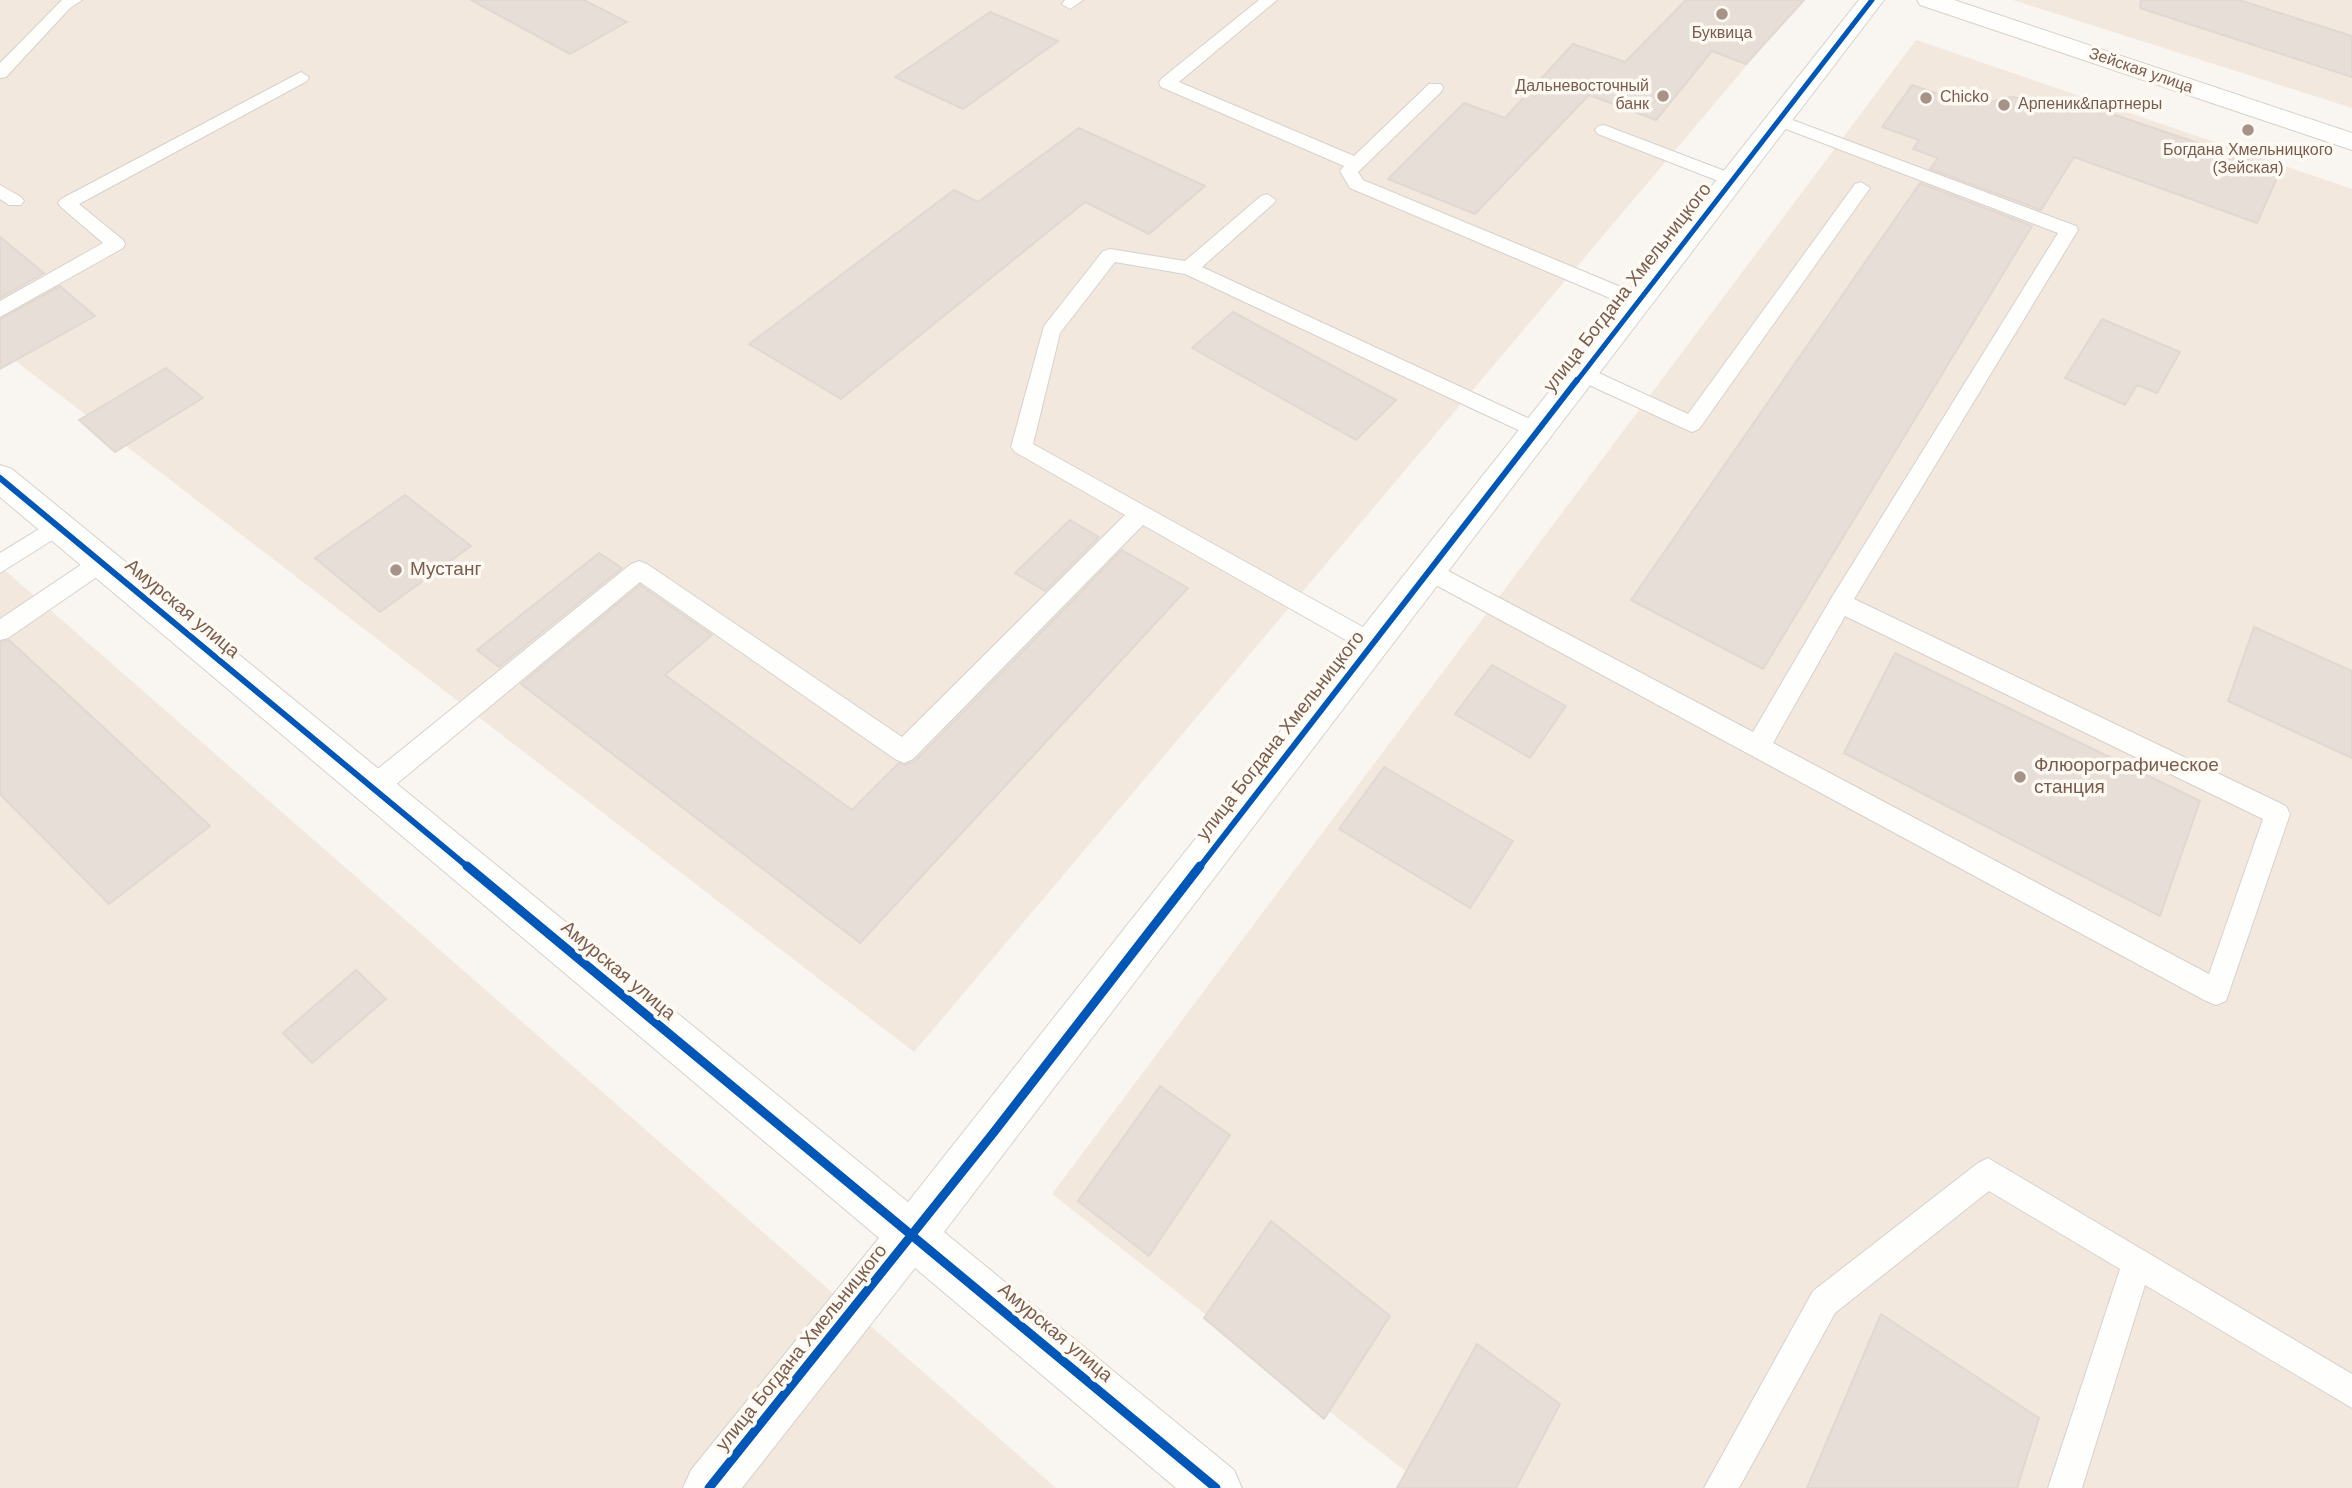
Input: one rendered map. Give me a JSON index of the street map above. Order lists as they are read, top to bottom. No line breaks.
{"streets":{"street":["Зейская улица","улица Богдана Хмельницкого","Амурская улица"]},"crossings":[["улица Богдана Хмельницкого","Амурская улица"]],"places":["Буквица","Дальневосточный банк","Chicko","Арпеник&партнеры","Богдана Хмельницкого (Зейская)","Мустанг","Флюорографическое станция"]}
